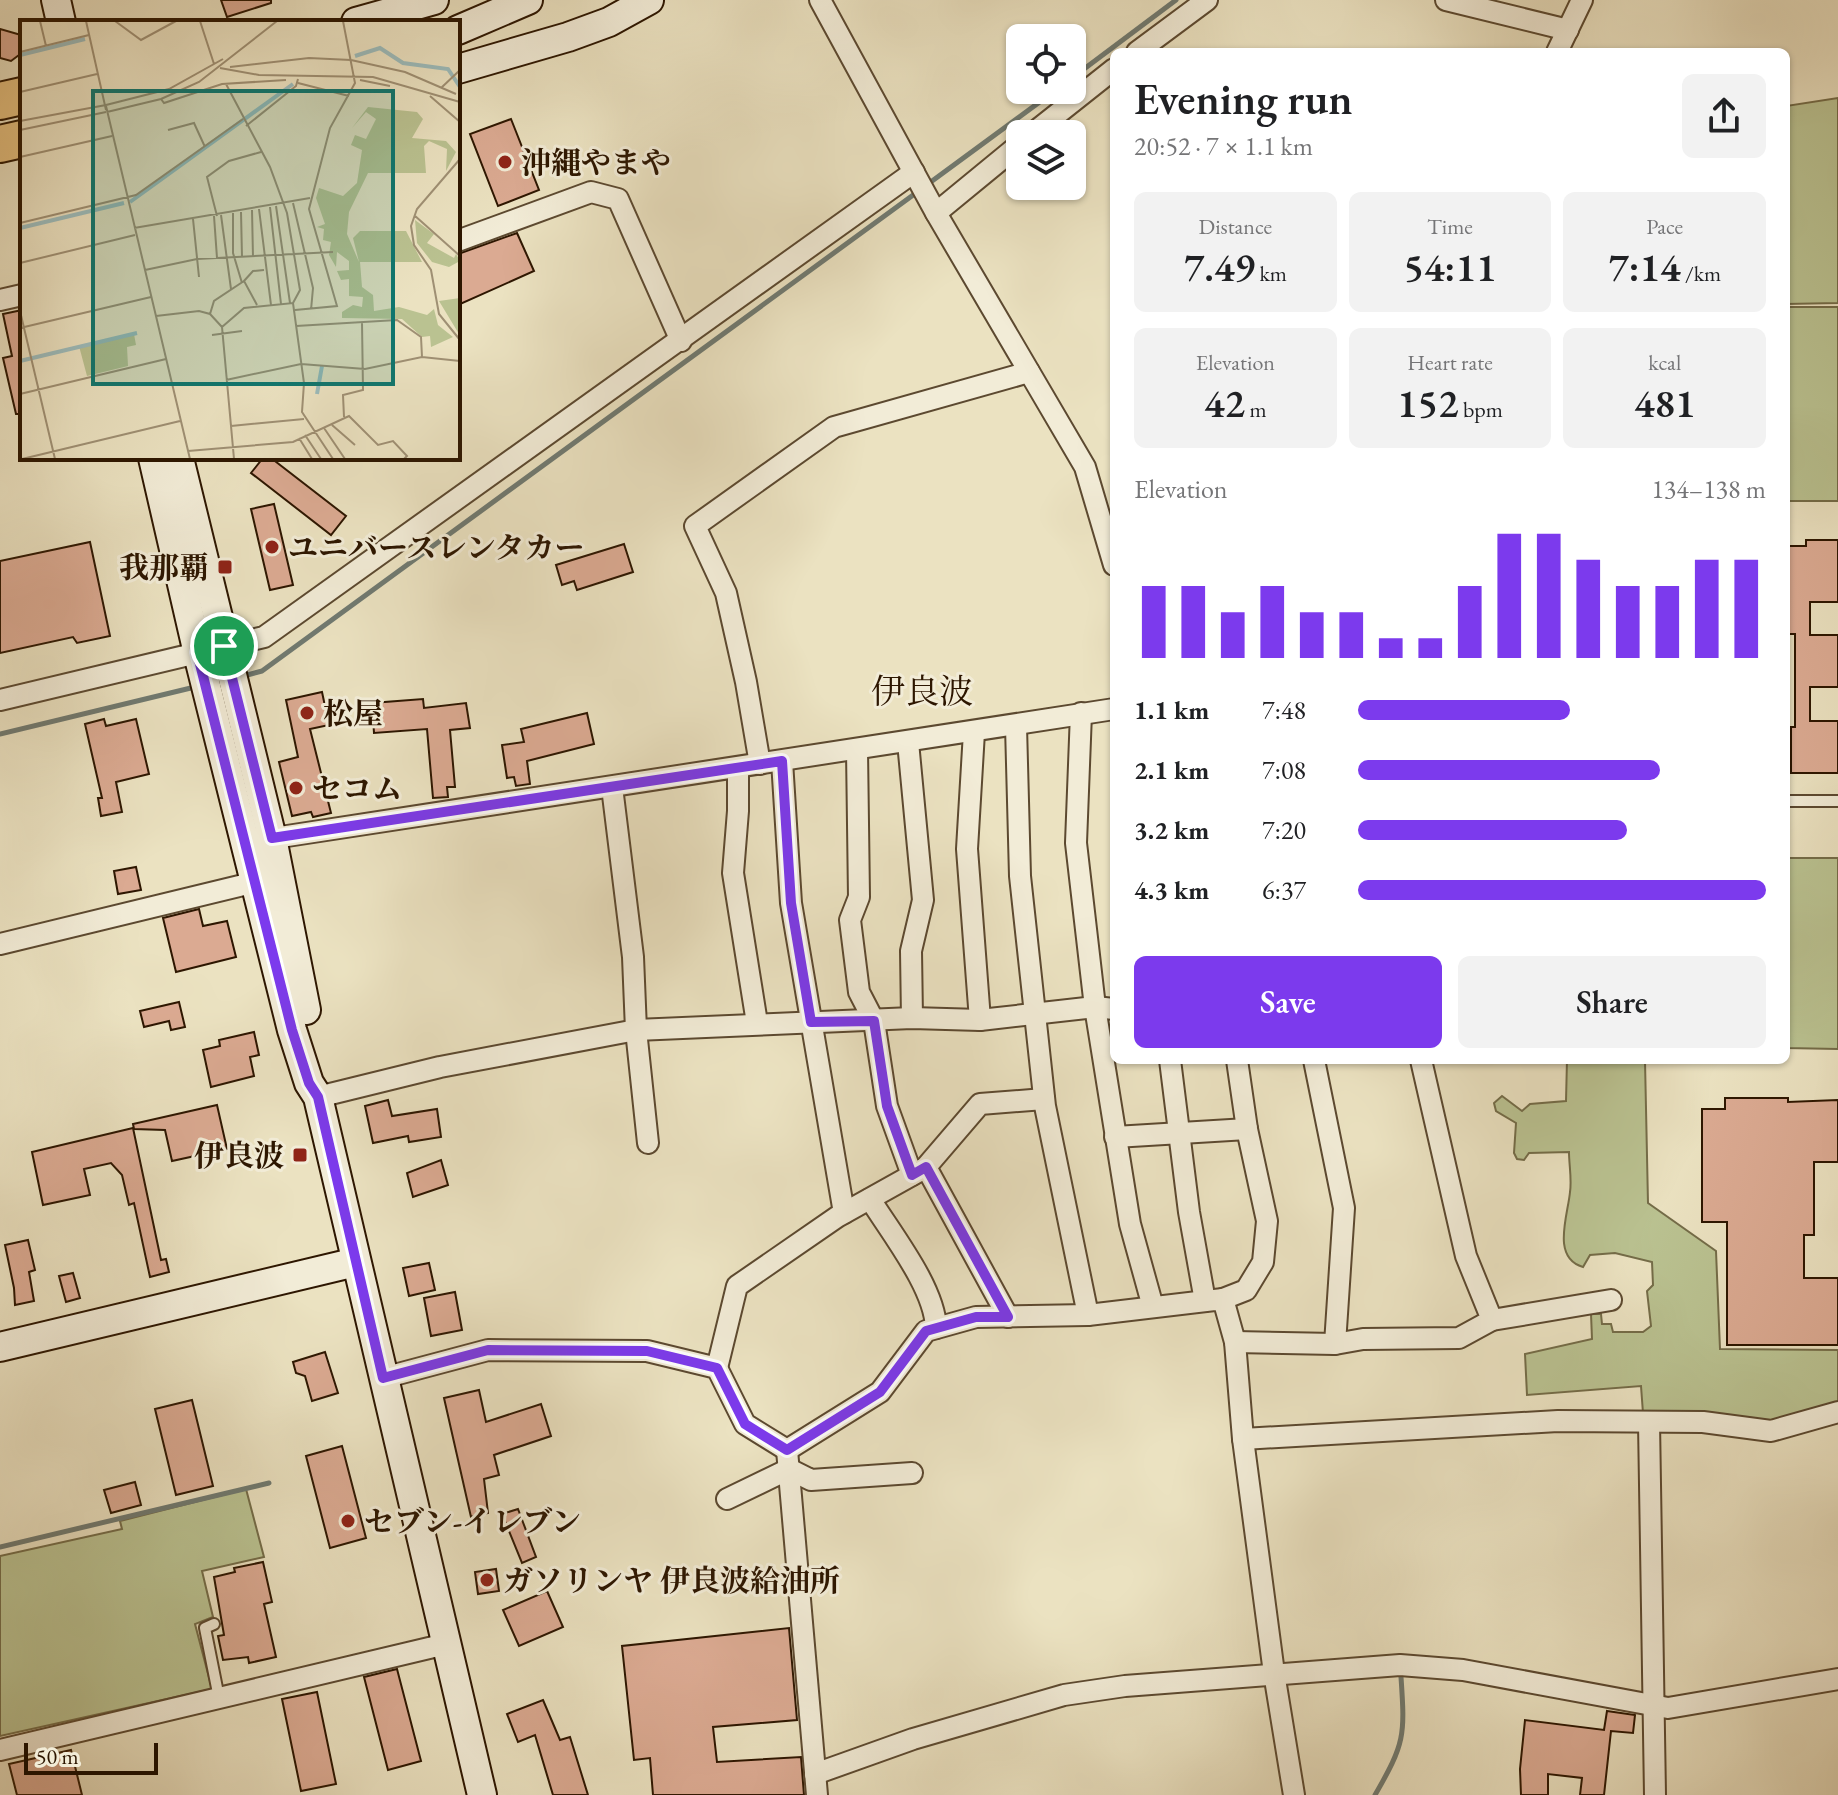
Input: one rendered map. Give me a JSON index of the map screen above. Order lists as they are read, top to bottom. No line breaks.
{"districts":["伊良波"],"places":{"other":["沖縄やまや","ユニバースレンタカー","松屋","セコム","セブン-イレブン","ガソリンヤ 伊良波給油所"],"transit":["我那覇","伊良波"]},"scale_bar":"50 m","page":{"heading":["Evening run","20:52 · 7 × 1.1 km"],"stats":[["Distance","7.49 km"],["Time","54:11"],["Pace","7:14 /km"],["Elevation","42 m"],["Heart rate","152 bpm"],["kcal","481"]],"chart":["Elevation","134–138 m"],"list":[{"name":"1.1 km","note":"7:48"},{"name":"2.1 km","note":"7:08"},{"name":"3.2 km","note":"7:20"},{"name":"4.3 km","note":"6:37"}],"buttons":["Save","Share"],"scale":"50 m"}}
